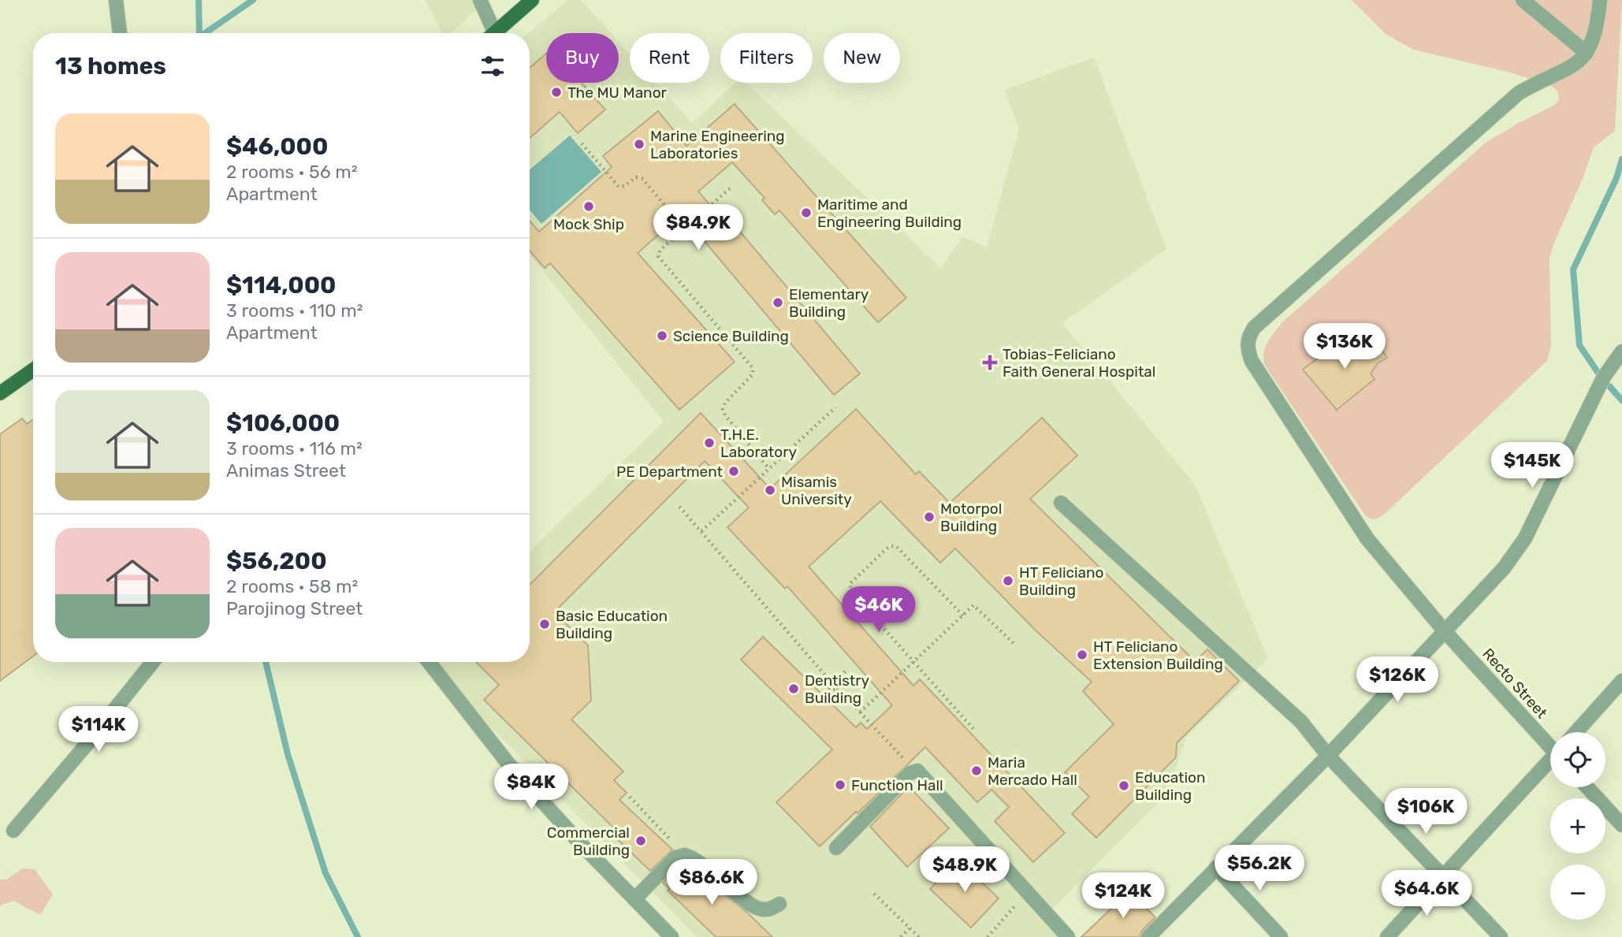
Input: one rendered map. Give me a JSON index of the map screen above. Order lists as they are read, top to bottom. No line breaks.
{"streets":{"street":["Recto Street"]},"places":{"other":["The MU Manor","Marine Engineering Laboratories","Mock Ship","Maritime and Engineering Building","Elementary Building","Science Building","T.H.E. Laboratory","PE Department","Misamis University","Motorpol Building","HT Feliciano Building","Basic Education Building","HT Feliciano Extension Building","Dentistry Building","Maria Mercado Hall","Function Hall","Education Building","Commercial Building"],"health":["Tobias-Feliciano Faith General Hospital"]},"page":{"chip":["Buy","Rent","Filters","New"],"heading":"13 homes","list":[{"name":"$46,000","note":"2 rooms · 56 m² · Apartment"},{"name":"$114,000","note":"3 rooms · 110 m² · Apartment"},{"name":"$106,000","note":"3 rooms · 116 m² · Animas Street"},{"name":"$56,200","note":"2 rooms · 58 m² · Parojinog Street"}],"price":["$84.9K","$136K","$145K","$46K","$126K","$114K","$84K","$106K","$56.2K","$48.9K","$86.6K","$64.6K","$124K"],"map_buttons":["+","−"]}}
